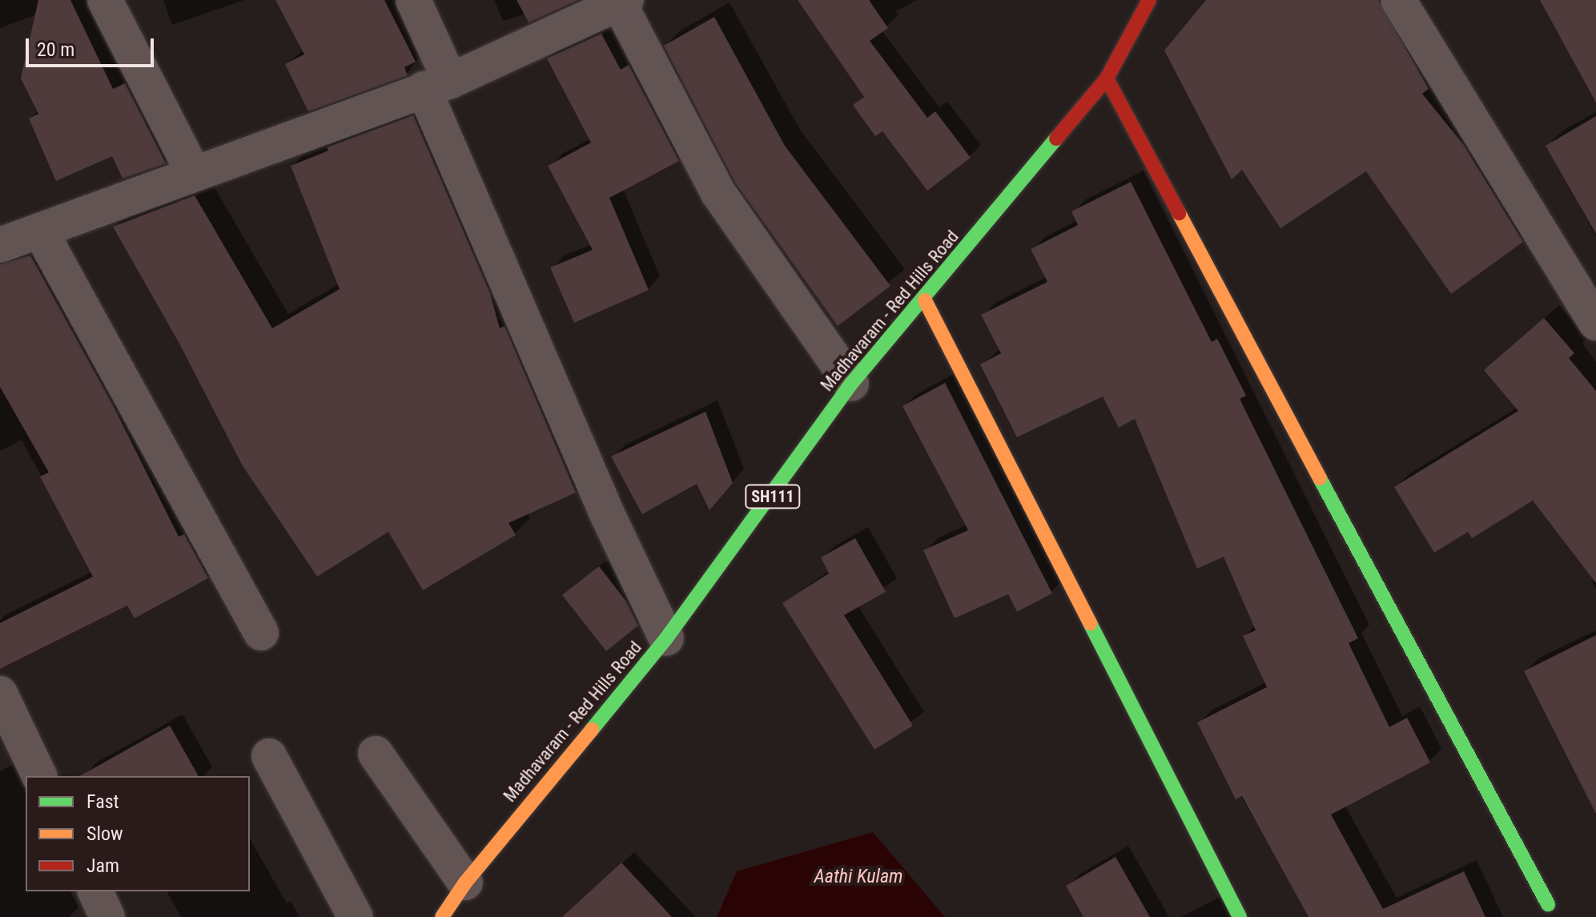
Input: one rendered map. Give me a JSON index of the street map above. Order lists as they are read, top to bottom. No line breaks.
{"streets":{"street":["Madhavaram - Red Hills Road","SH111"]},"water":["Aathi Kulam"],"legend":["Fast","Slow","Jam"],"scale_bar":"20 m"}
